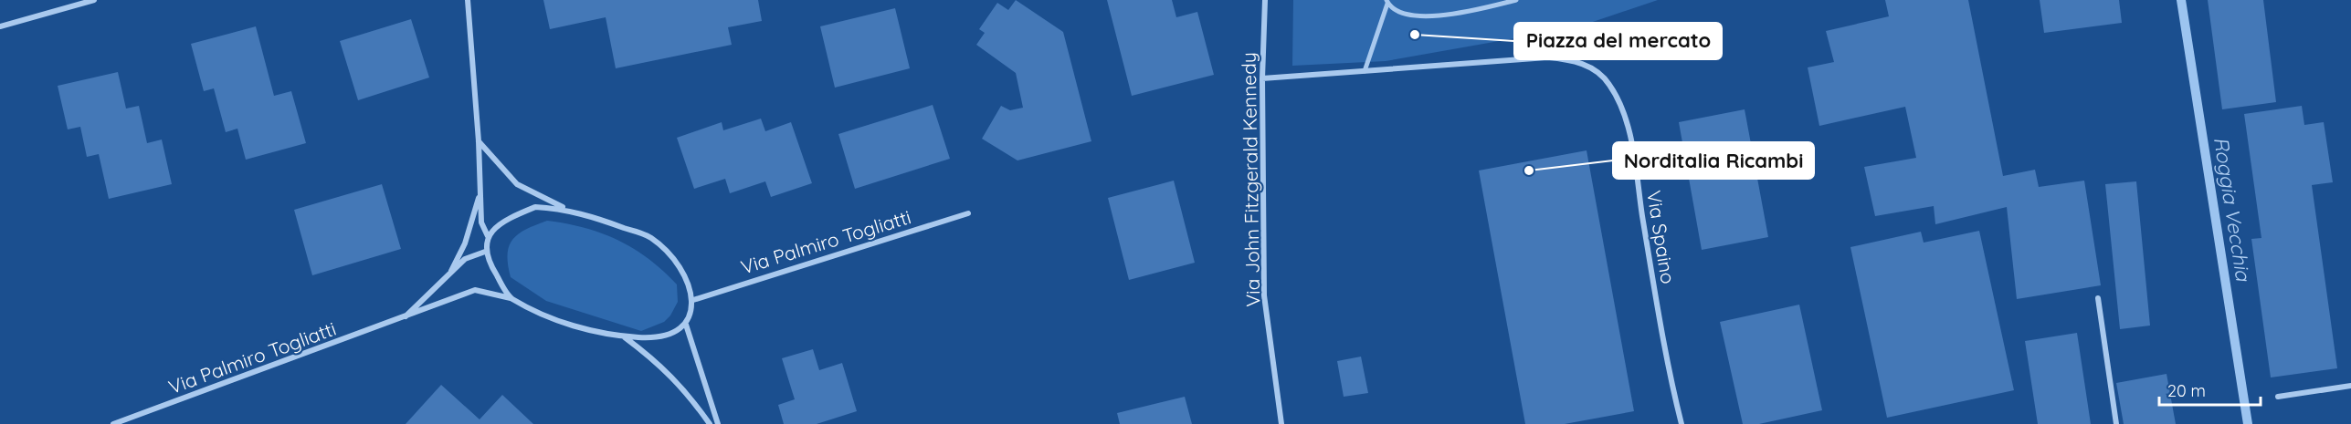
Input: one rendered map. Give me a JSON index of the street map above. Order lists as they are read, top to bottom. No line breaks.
{"streets":{"street":["Via John Fitzgerald Kennedy","Via Spaino","Via Palmiro Togliatti"]},"crossings":[["Via John Fitzgerald Kennedy","Via Spaino"]],"water":["Roggia Vecchia"],"places":["Piazza del mercato","Norditalia Ricambi"],"scale_bar":"20 m"}
